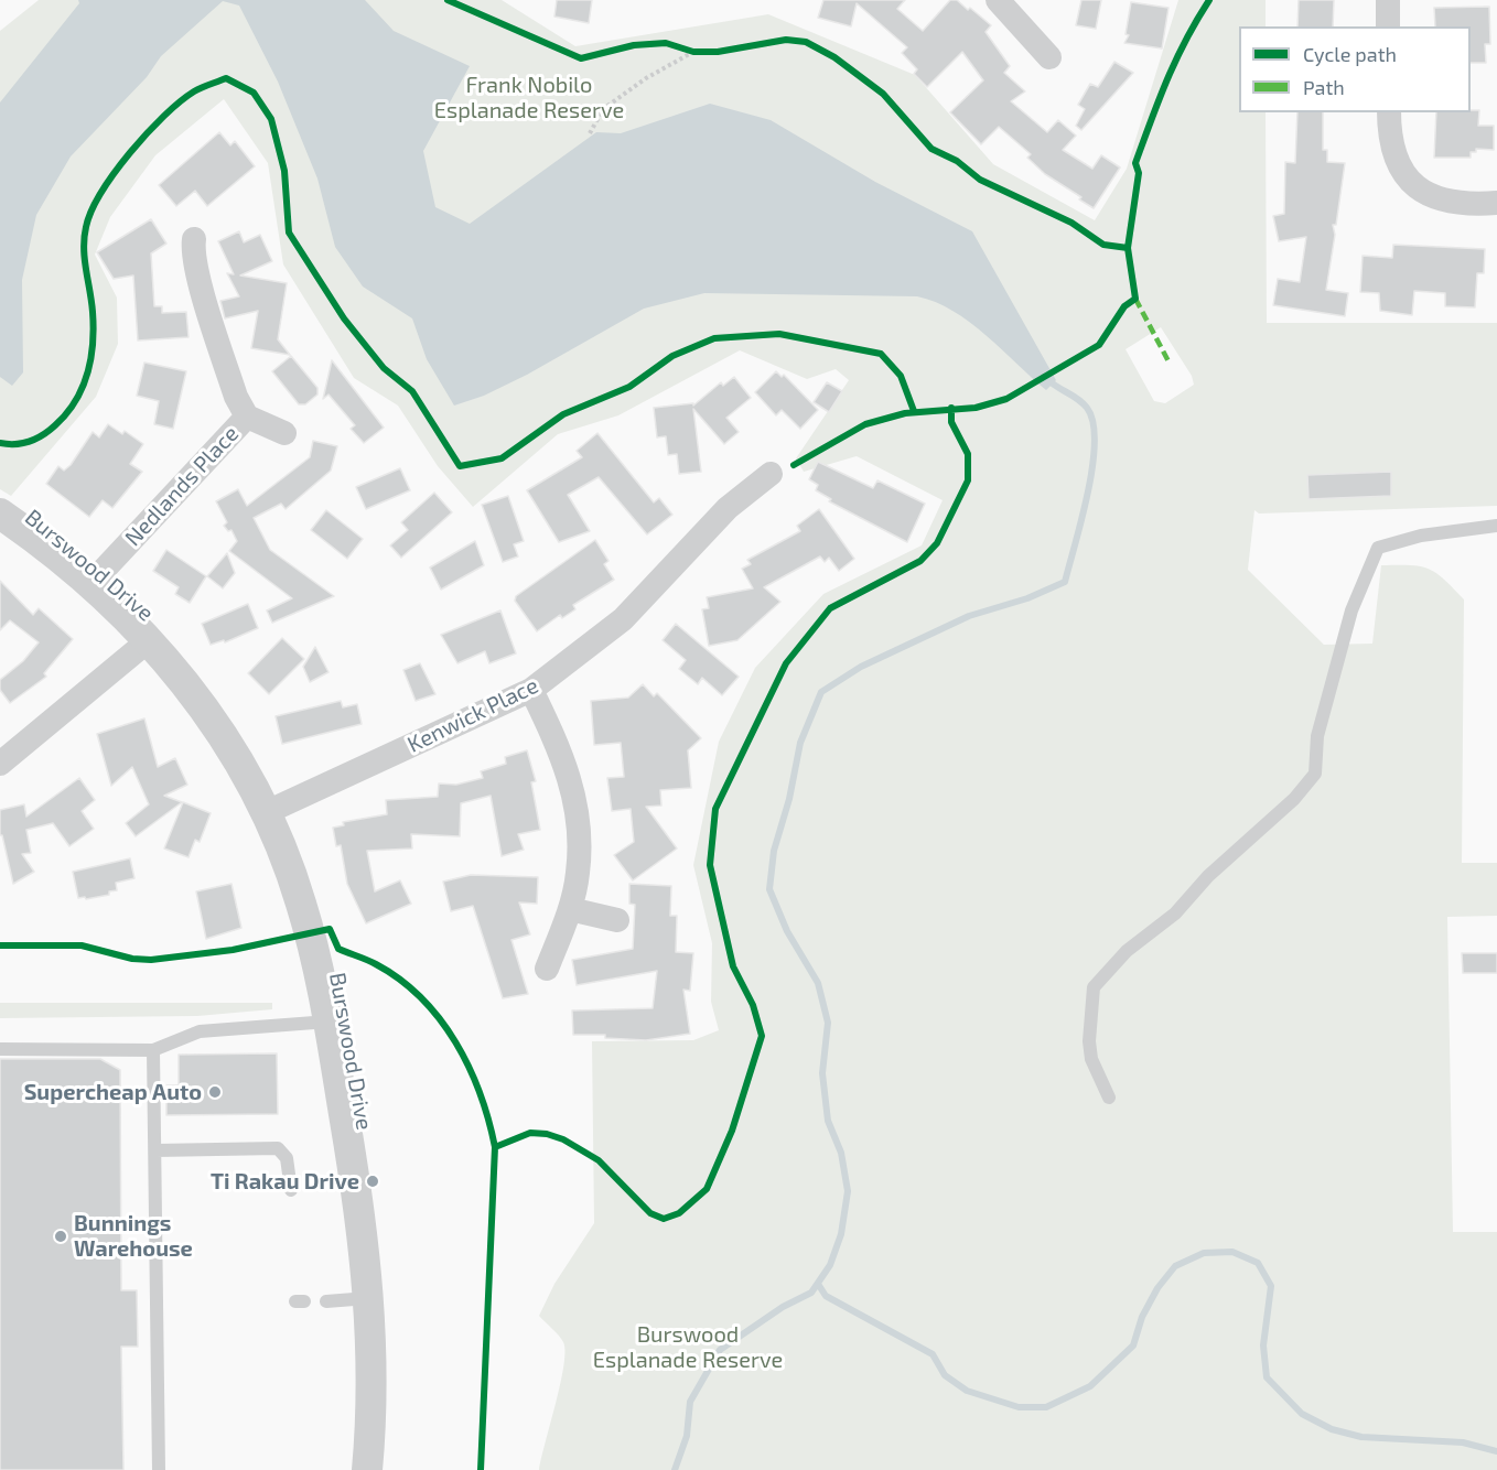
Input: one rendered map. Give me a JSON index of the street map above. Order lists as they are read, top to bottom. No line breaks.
{"streets":{"street":["Nedlands Place","Burswood Drive","Kenwick Place"]},"crossings":[["Nedlands Place","Burswood Drive"],["Burswood Drive","Kenwick Place"]],"parks":["Frank Nobilo Esplanade Reserve","Burswood Esplanade Reserve"],"places":["Supercheap Auto","Ti Rakau Drive","Bunnings Warehouse"],"legend":["Cycle path","Path"]}
